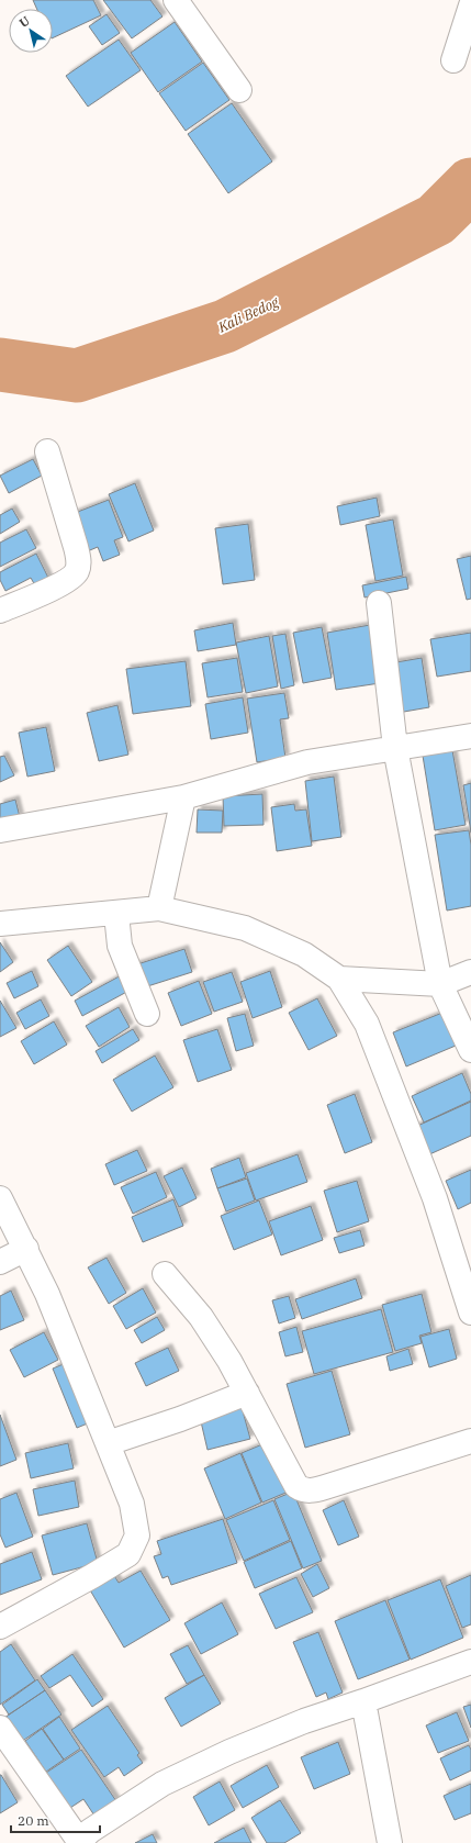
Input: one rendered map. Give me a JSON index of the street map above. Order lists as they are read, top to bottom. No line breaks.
{"water":["Kali Bedog"],"scale_bar":"20 m","north":"top left"}
